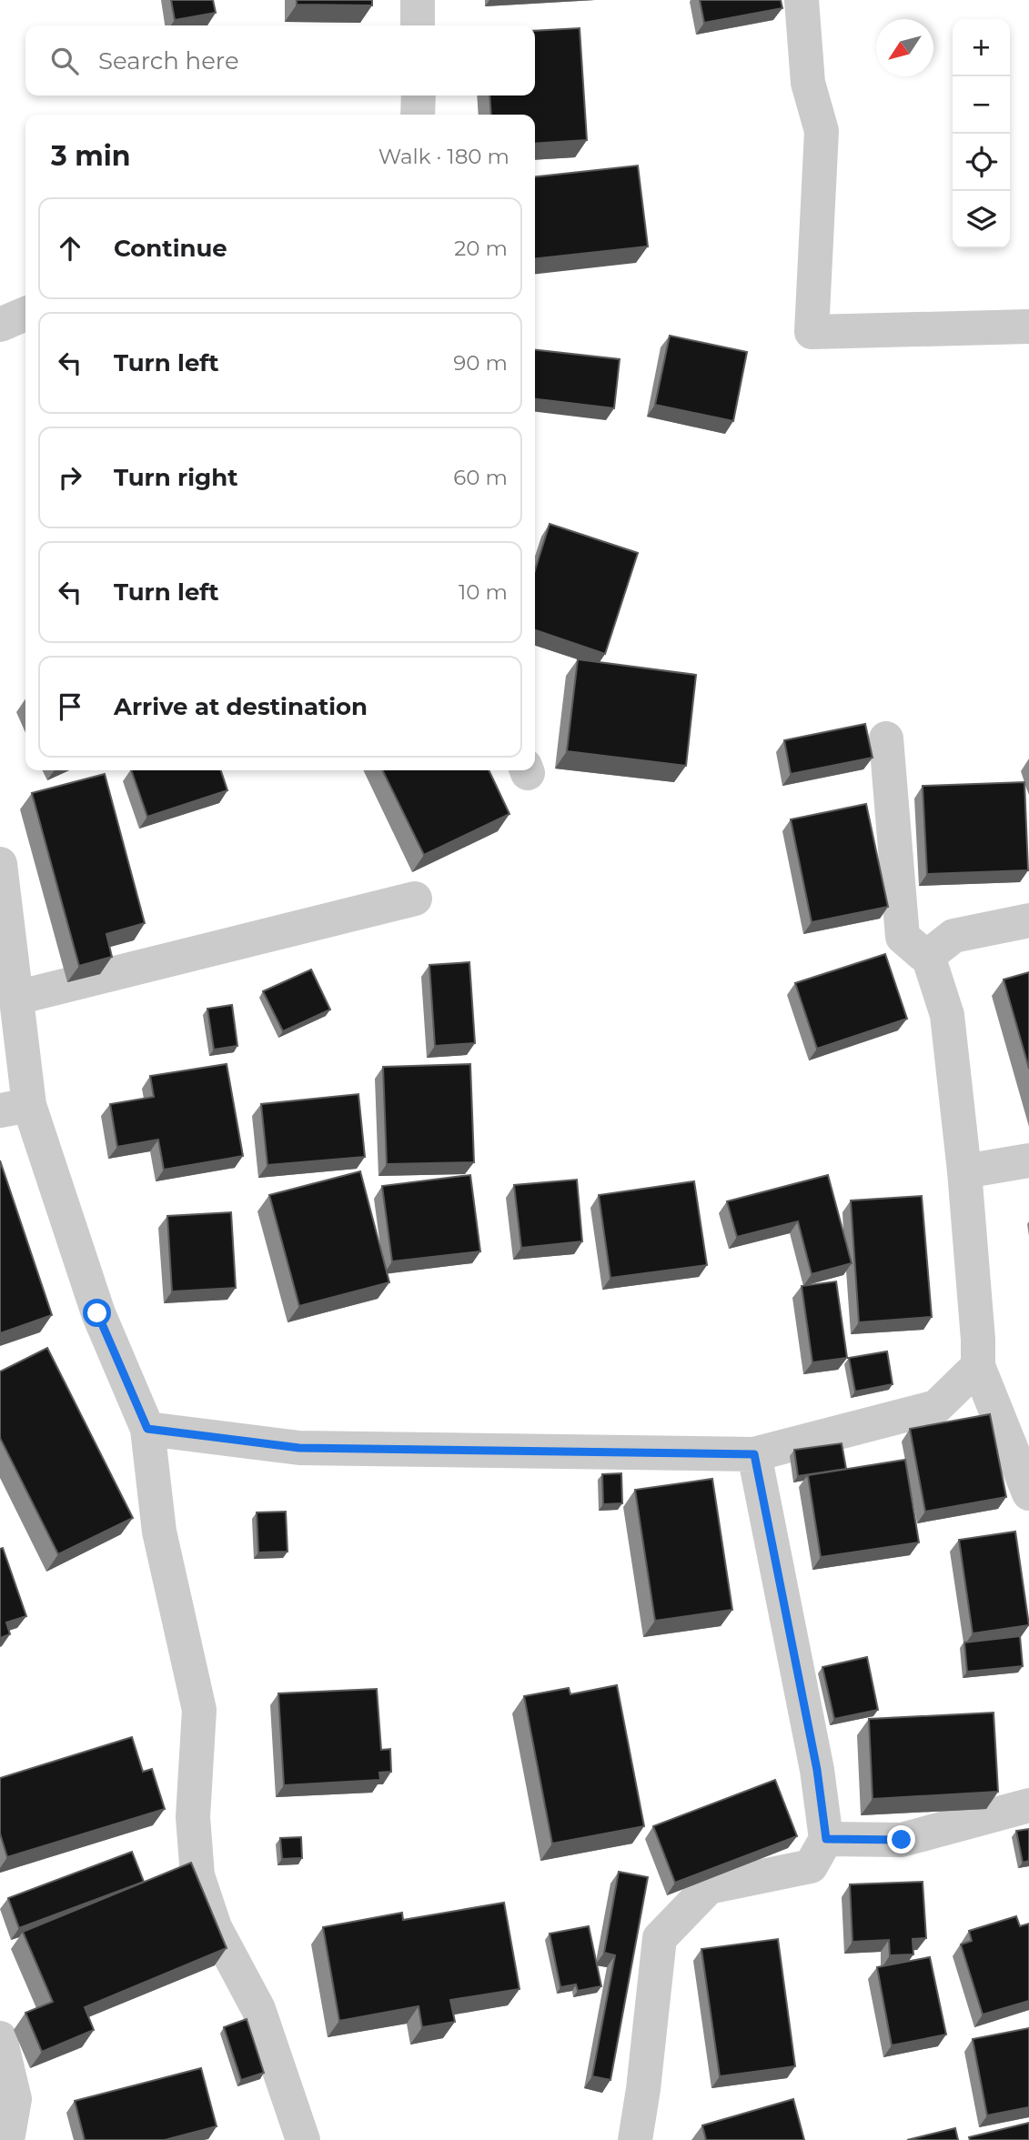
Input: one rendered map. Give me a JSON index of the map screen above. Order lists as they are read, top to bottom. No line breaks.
{"north":"bottom left","page":{"map_buttons":["+","−"],"search":"Search here","heading":["3 min","Walk · 180 m"],"list":[["Continue","20 m"],["Turn left","90 m"],["Turn right","60 m"],["Turn left","10 m"],"Arrive at destination"]}}
